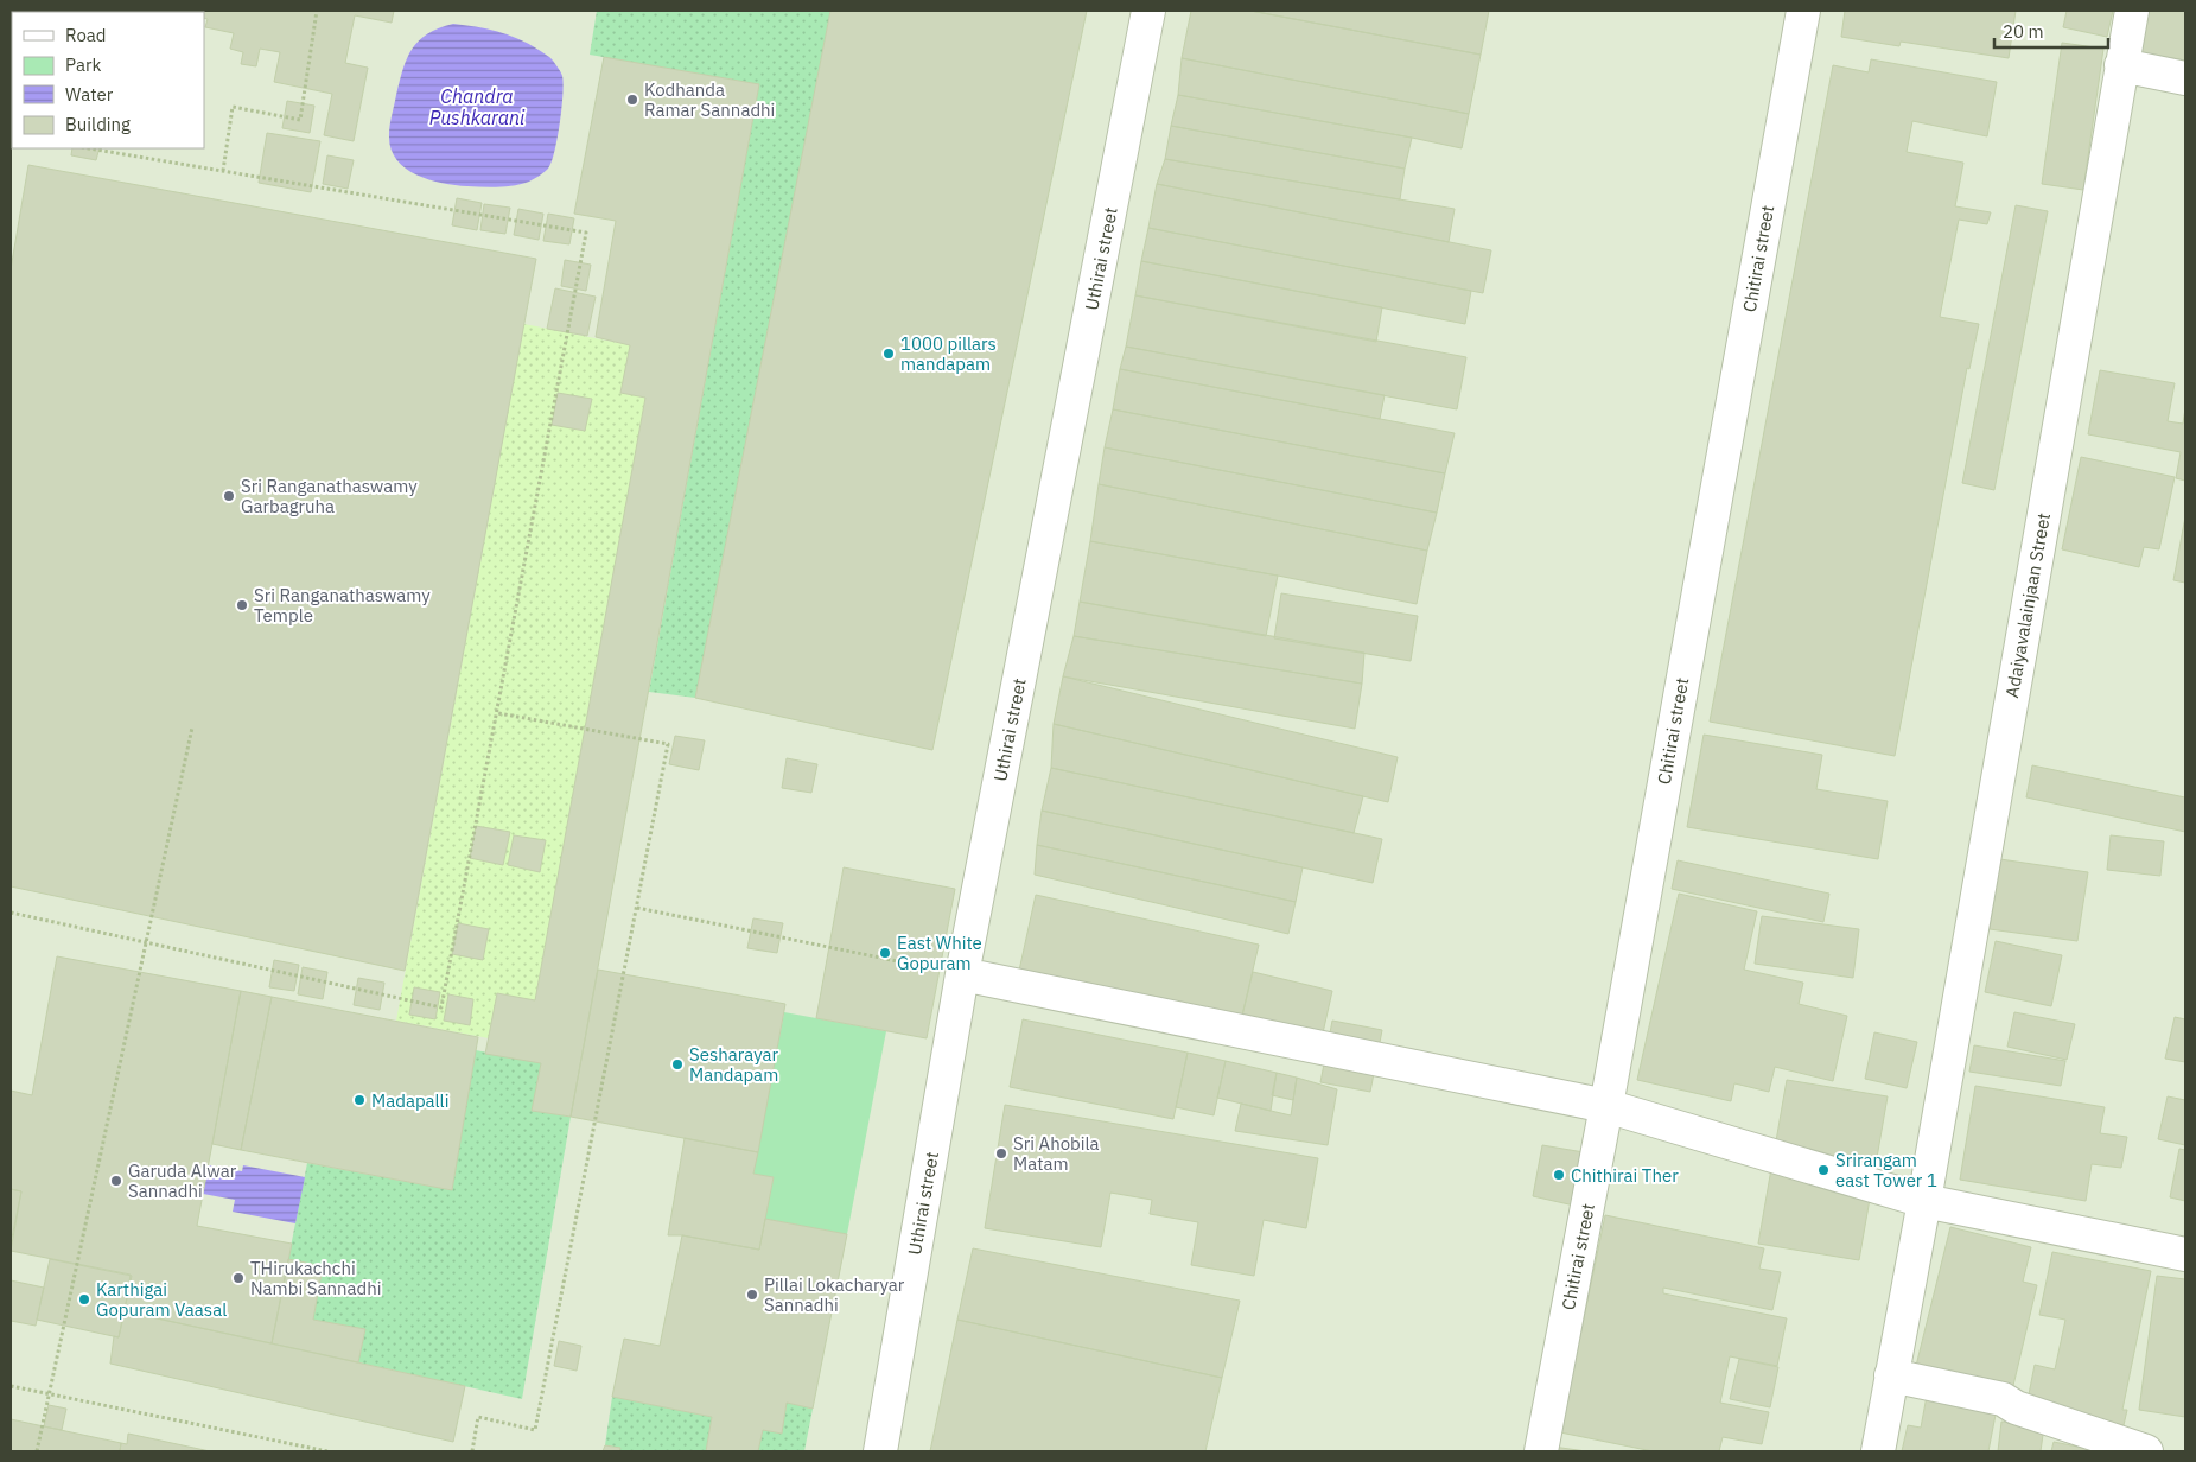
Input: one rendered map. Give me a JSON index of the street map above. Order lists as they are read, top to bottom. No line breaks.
{"streets":{"street":["Uthirai street","Chitirai street","Adaiyavalainjaan Street"]},"water":["Chandra Pushkarani"],"places":["Kodhanda Ramar Sannadhi","1000 pillars mandapam","Sri Ranganathaswamy Garbagruha","Sri Ranganathaswamy Temple","East White Gopuram","Sesharayar Mandapam","Madapalli","Sri Ahobila Matam","Srirangam east Tower 1","Chithirai Ther","Garuda Alwar Sannadhi","THirukachchi Nambi Sannadhi","Pillai Lokacharyar Sannadhi","Karthigai Gopuram Vaasal"],"legend":["Road","Park","Water","Building"],"scale_bar":"20 m"}
